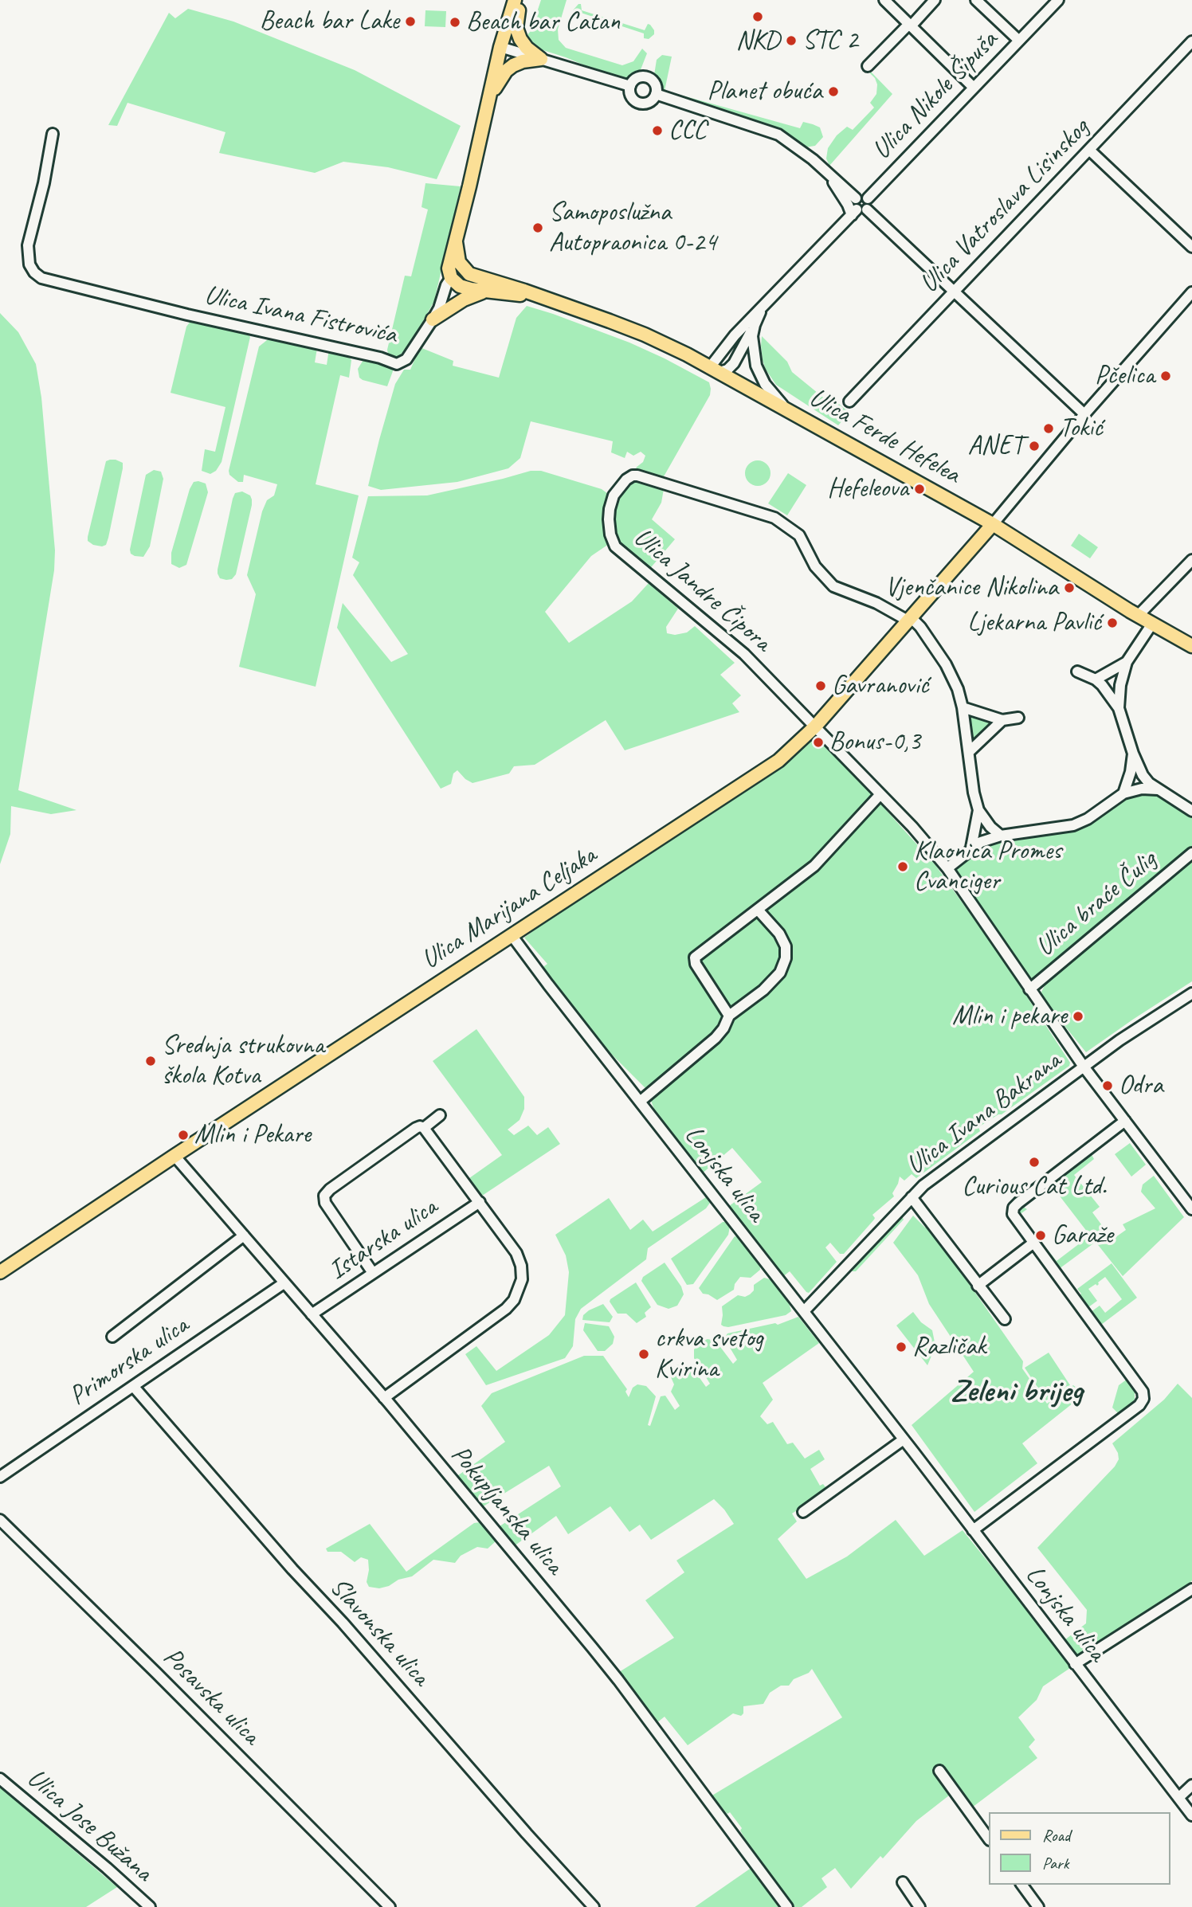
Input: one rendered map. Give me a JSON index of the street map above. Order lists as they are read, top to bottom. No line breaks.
{"streets":{"main road":["Ulica Ivana Fistrovića","Ulica Ferde Hefelea","Ulica Marijana Celjaka"],"street":["Ulica Nikole Šipuša","Ulica Vatroslava Lisinskog","Ulica Jandre Čipora","Ulica braće Čulig","Ulica Ivana Bakrana","Lonjska ulica","Istarska ulica","Primorska ulica","Pokupljanska ulica","Slavonska ulica","Posavska ulica","Ulica Jose Bužana"]},"crossings":[["Ulica Ivana Fistrovića","Ulica Ferde Hefelea"],["Ulica Ferde Hefelea","Ulica Marijana Celjaka"],["Ulica Jandre Čipora","Ulica braće Čulig"],["Ulica Jandre Čipora","Ulica Marijana Celjaka"],["Ulica Jandre Čipora","Ulica Ivana Bakrana"],["Ulica Marijana Celjaka","Lonjska ulica"],["Ulica Marijana Celjaka","Pokupljanska ulica"],["Ulica Ivana Bakrana","Lonjska ulica"],["Istarska ulica","Pokupljanska ulica"],["Primorska ulica","Pokupljanska ulica"],["Primorska ulica","Slavonska ulica"]],"districts":["Zeleni brijeg"],"places":["NKD","Beach bar Lake","Beach bar Catan","STC 2","Planet obuća","CCC","Samoposlužna Autopraonica 0-24","Pčelica","Tokić","ANET","Hefeleova","Vjenčanice Nikolina","Ljekarna Pavlić","Gavranović","Bonus-0,3","Klaonica Promes Cvanciger","Mlin i pekare","Srednja strukovna škola Kotva","Odra","Mlin i Pekare","Curious Cat Ltd.","Garaže","Različak","crkva svetog Kvirina"],"legend":["Road","Park"]}
